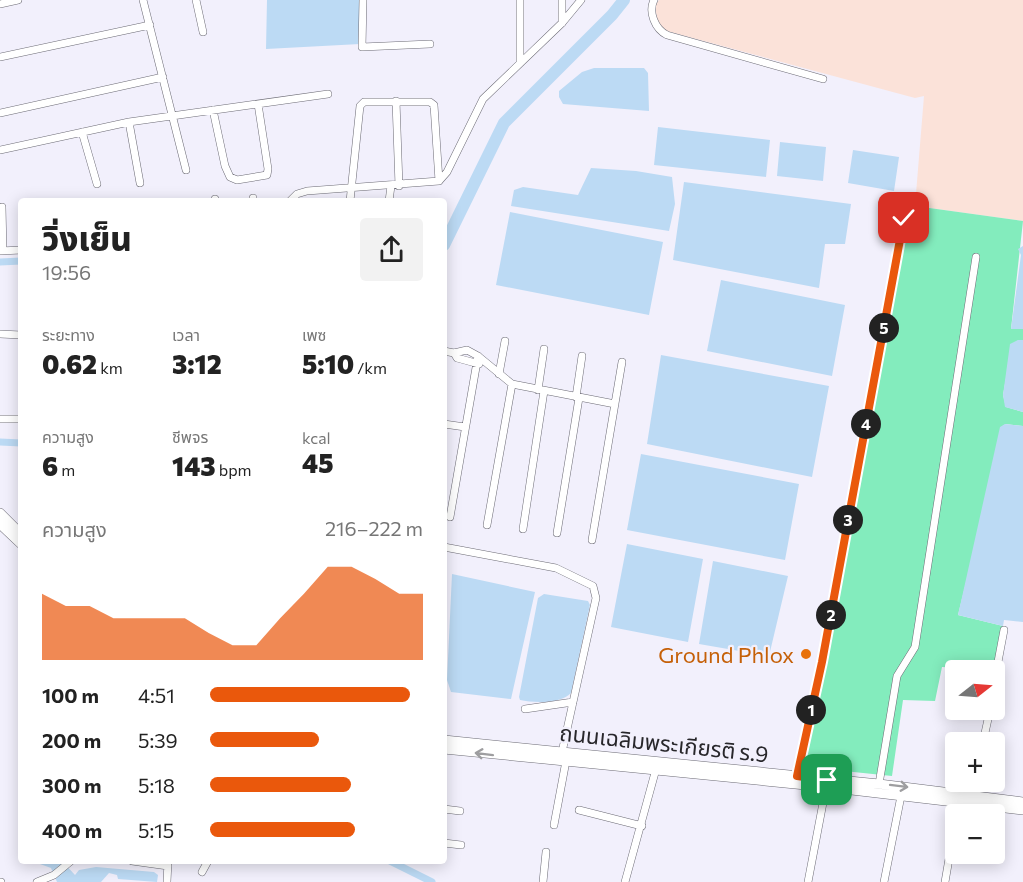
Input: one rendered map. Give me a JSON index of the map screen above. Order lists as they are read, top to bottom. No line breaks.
{"streets":{"main road":["ถนนเฉลิมพระเกียรติ ร.9"]},"places":["Ground Phlox"],"north":"right","page":{"heading":["วิ่งเย็น","19:56"],"stats":[["ระยะทาง","0.62 km"],["เวลา","3:12"],["เพซ","5:10 /km"],["ความสูง","6 m"],["ชีพจร","143 bpm"],["kcal","45"]],"pins":["5","4","3","2","1"],"chart":["ความสูง","216–222 m"],"map_buttons":["+","−"],"list":[{"name":"100 m","note":"4:51"},{"name":"200 m","note":"5:39"},{"name":"300 m","note":"5:18"},{"name":"400 m","note":"5:15"}]}}
